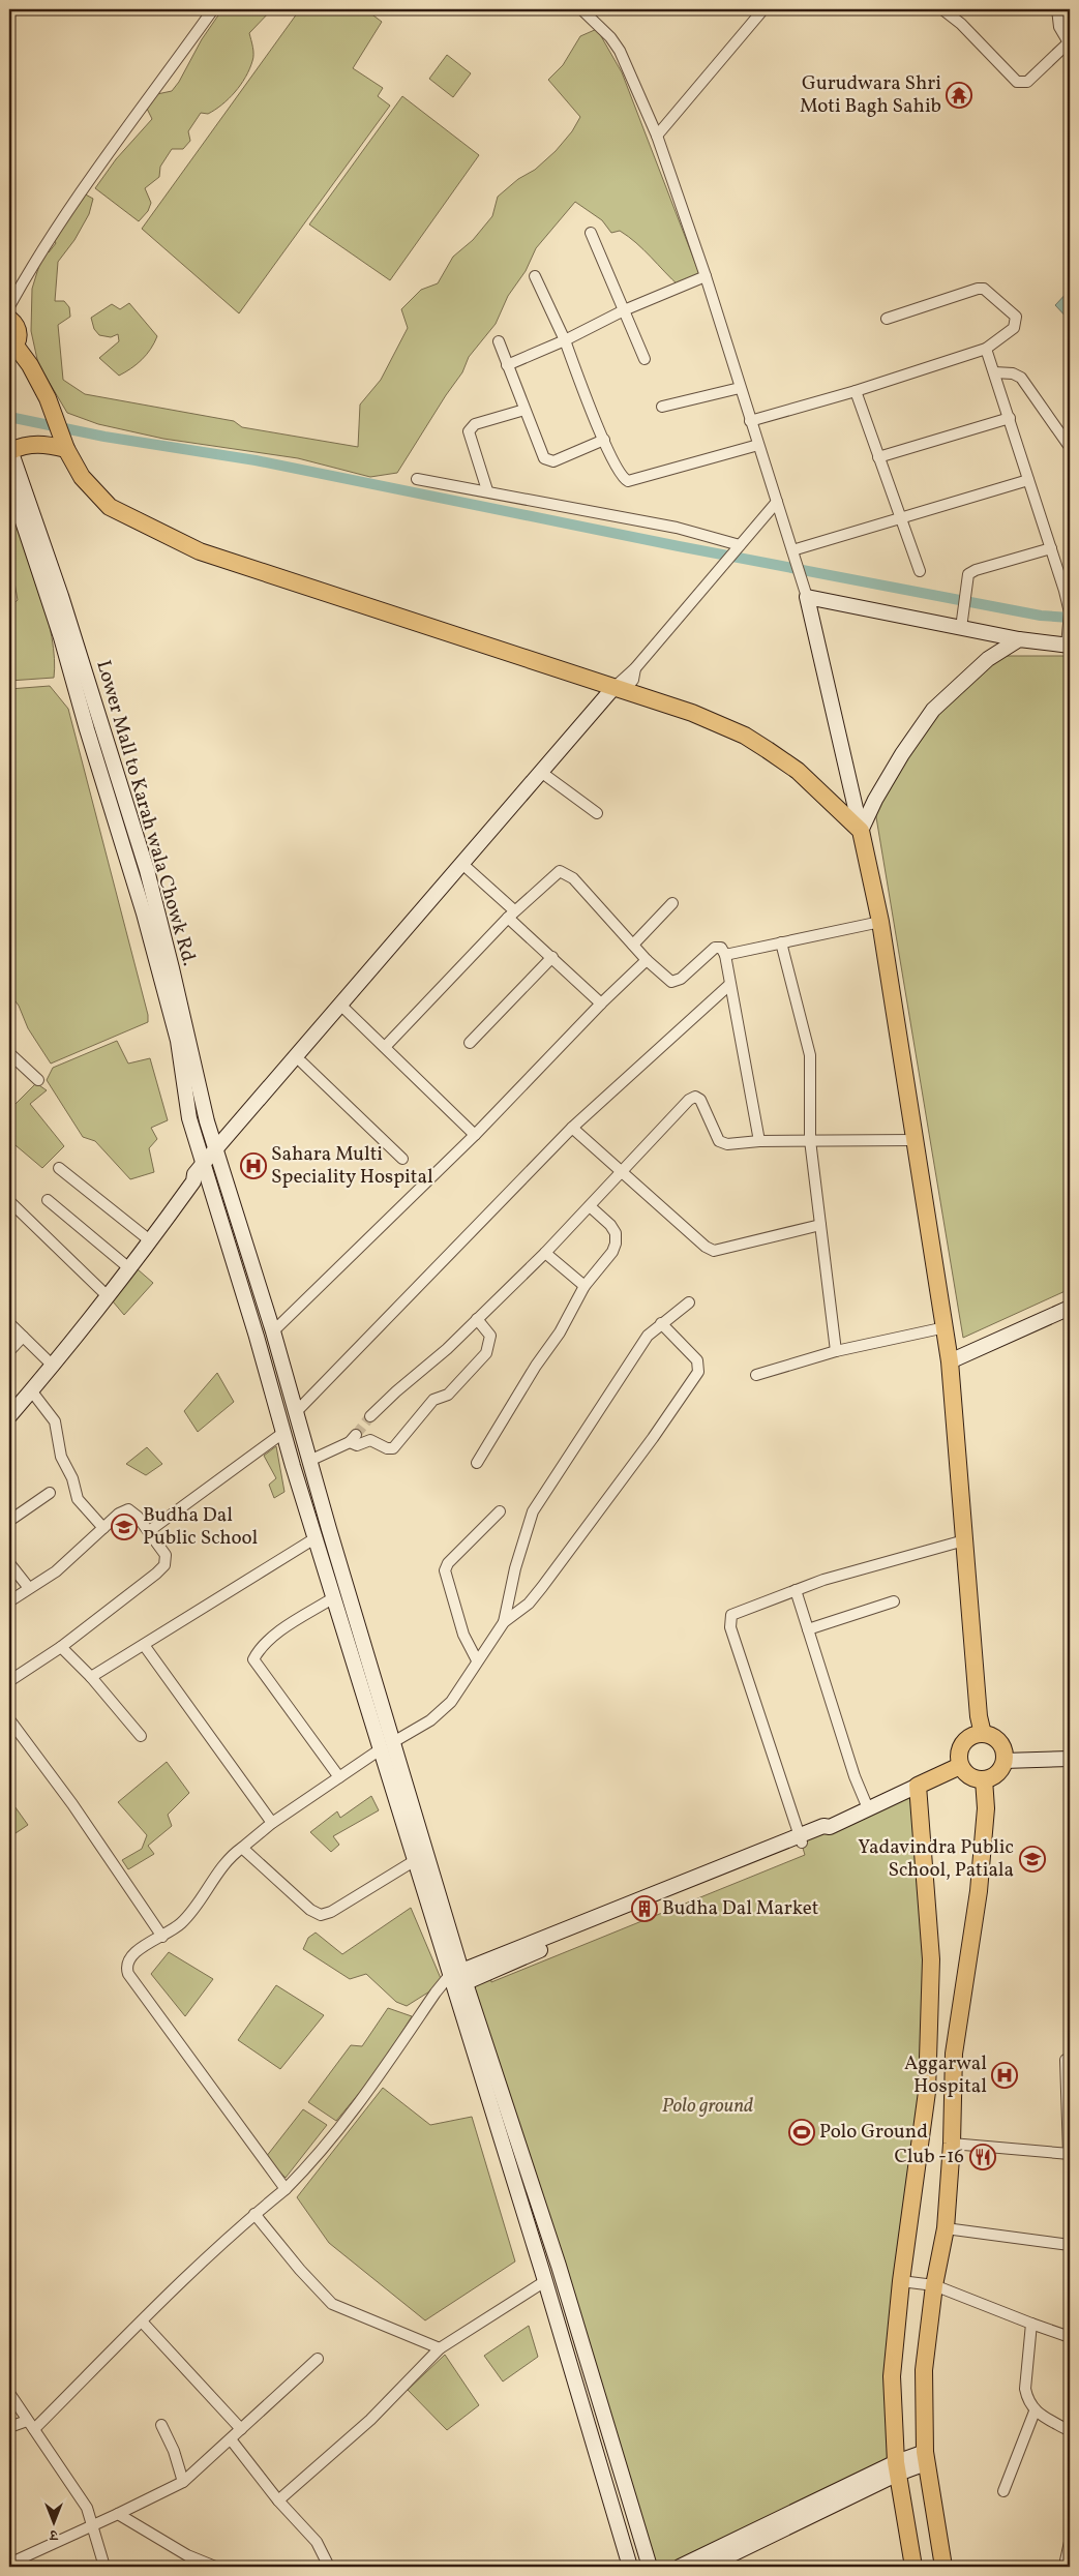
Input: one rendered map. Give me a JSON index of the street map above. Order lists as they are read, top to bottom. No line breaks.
{"streets":{"main road":["Lower Mall to Karah wala Chowk Rd."]},"parks":["Polo ground"],"places":{"temple":["Gurudwara Shri Moti Bagh Sahib"],"hospital":["Sahara Multi Speciality Hospital","Aggarwal Hospital"],"school or university":["Budha Dal Public School","Yadavindra Public School, Patiala"],"building":["Budha Dal Market"],"sports":["Polo Ground"],"restaurant":["Club -16"]},"north":"bottom"}
